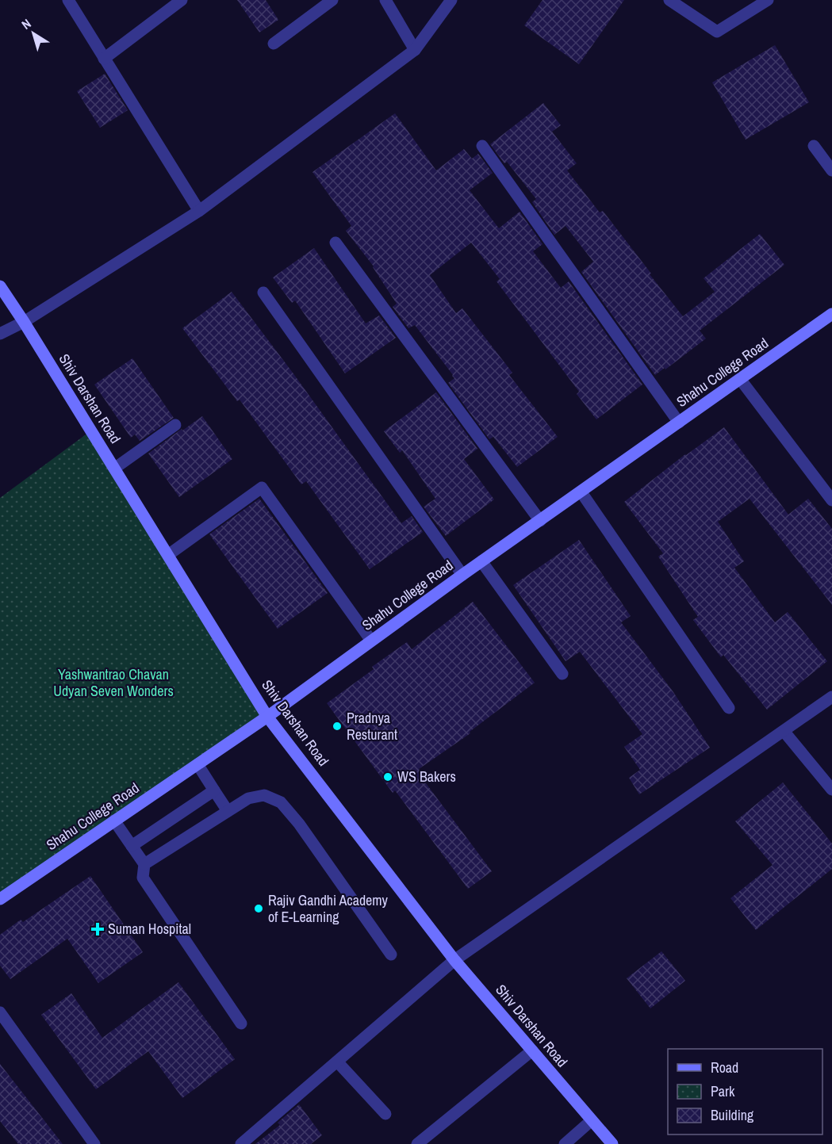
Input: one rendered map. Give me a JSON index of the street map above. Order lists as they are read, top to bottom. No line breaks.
{"streets":{"street":["Shahu College Road","Shiv Darshan Road"]},"crossings":[["Shahu College Road","Shiv Darshan Road"]],"parks":["Yashwantrao Chavan Udyan Seven Wonders"],"places":{"other":["Pradnya Resturant","WS Bakers","Rajiv Gandhi Academy of E-Learning"],"health":["Suman Hospital"]},"legend":["Road","Park","Building"],"north":"top left"}
